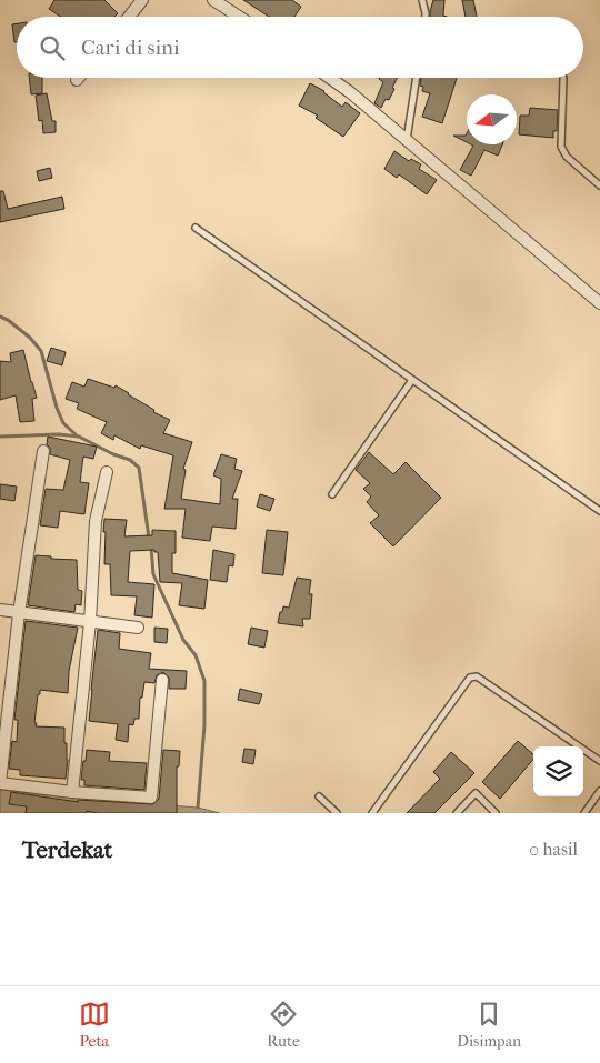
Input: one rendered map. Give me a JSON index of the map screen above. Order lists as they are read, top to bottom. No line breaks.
{"north":"left","page":{"search":"Cari di sini","heading":["Terdekat","0 hasil"],"nav":["Peta","Rute","Disimpan"]}}
